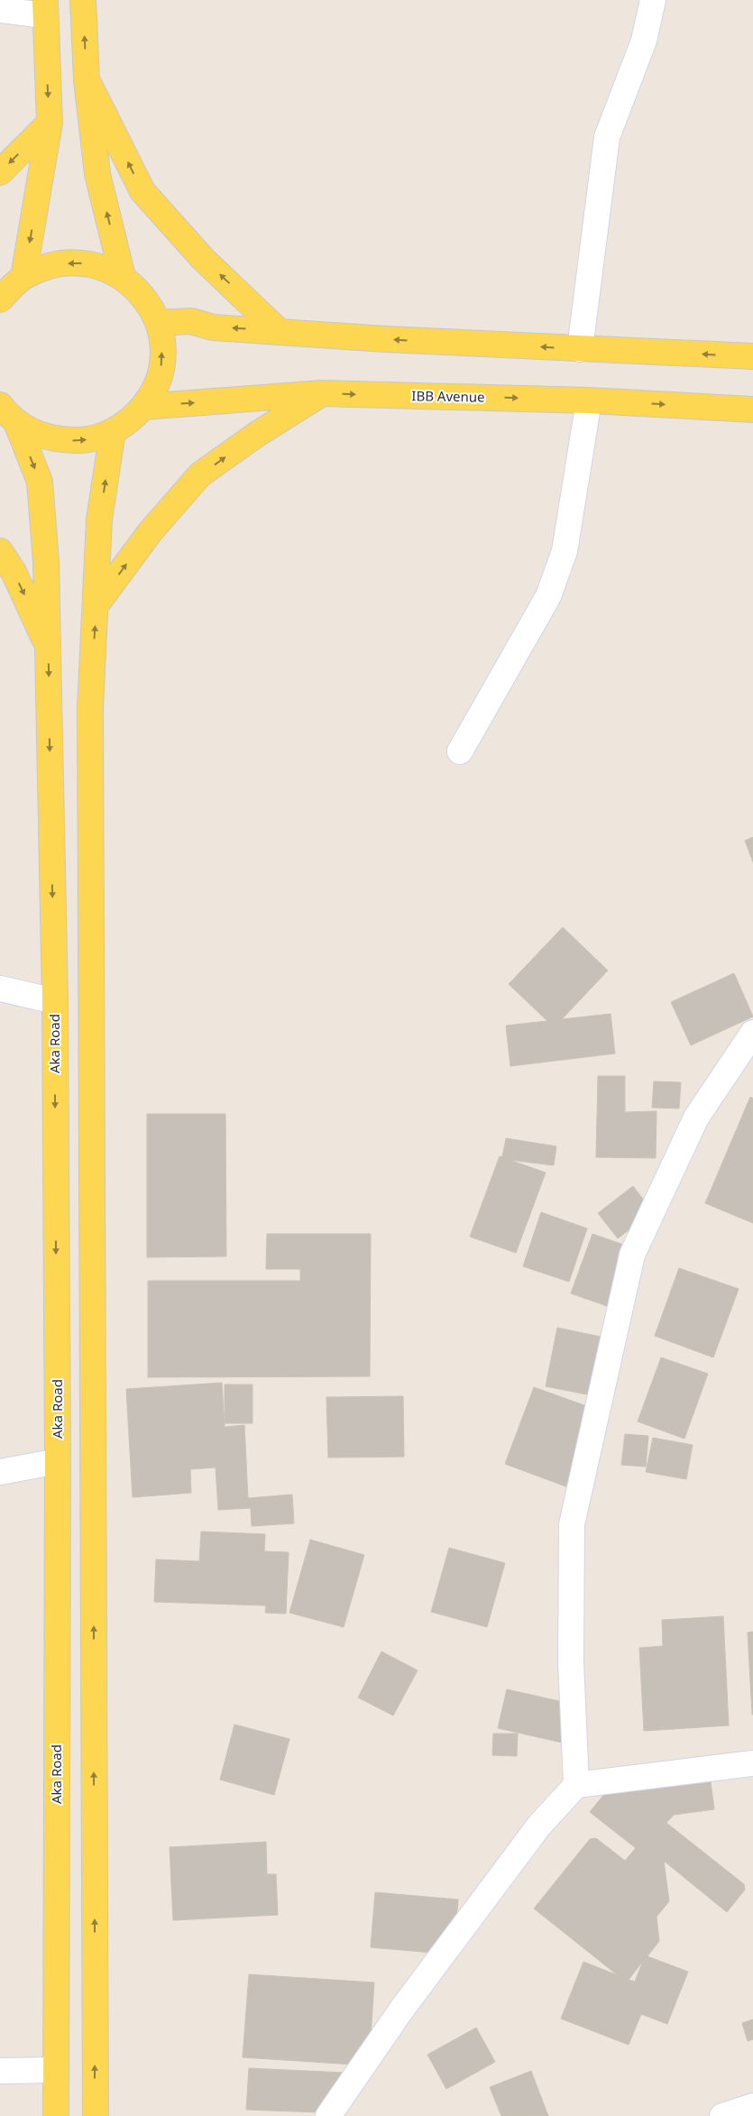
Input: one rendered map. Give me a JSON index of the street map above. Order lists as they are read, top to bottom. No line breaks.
{"streets":{"main road":["IBB Avenue","Aka Road"]}}
